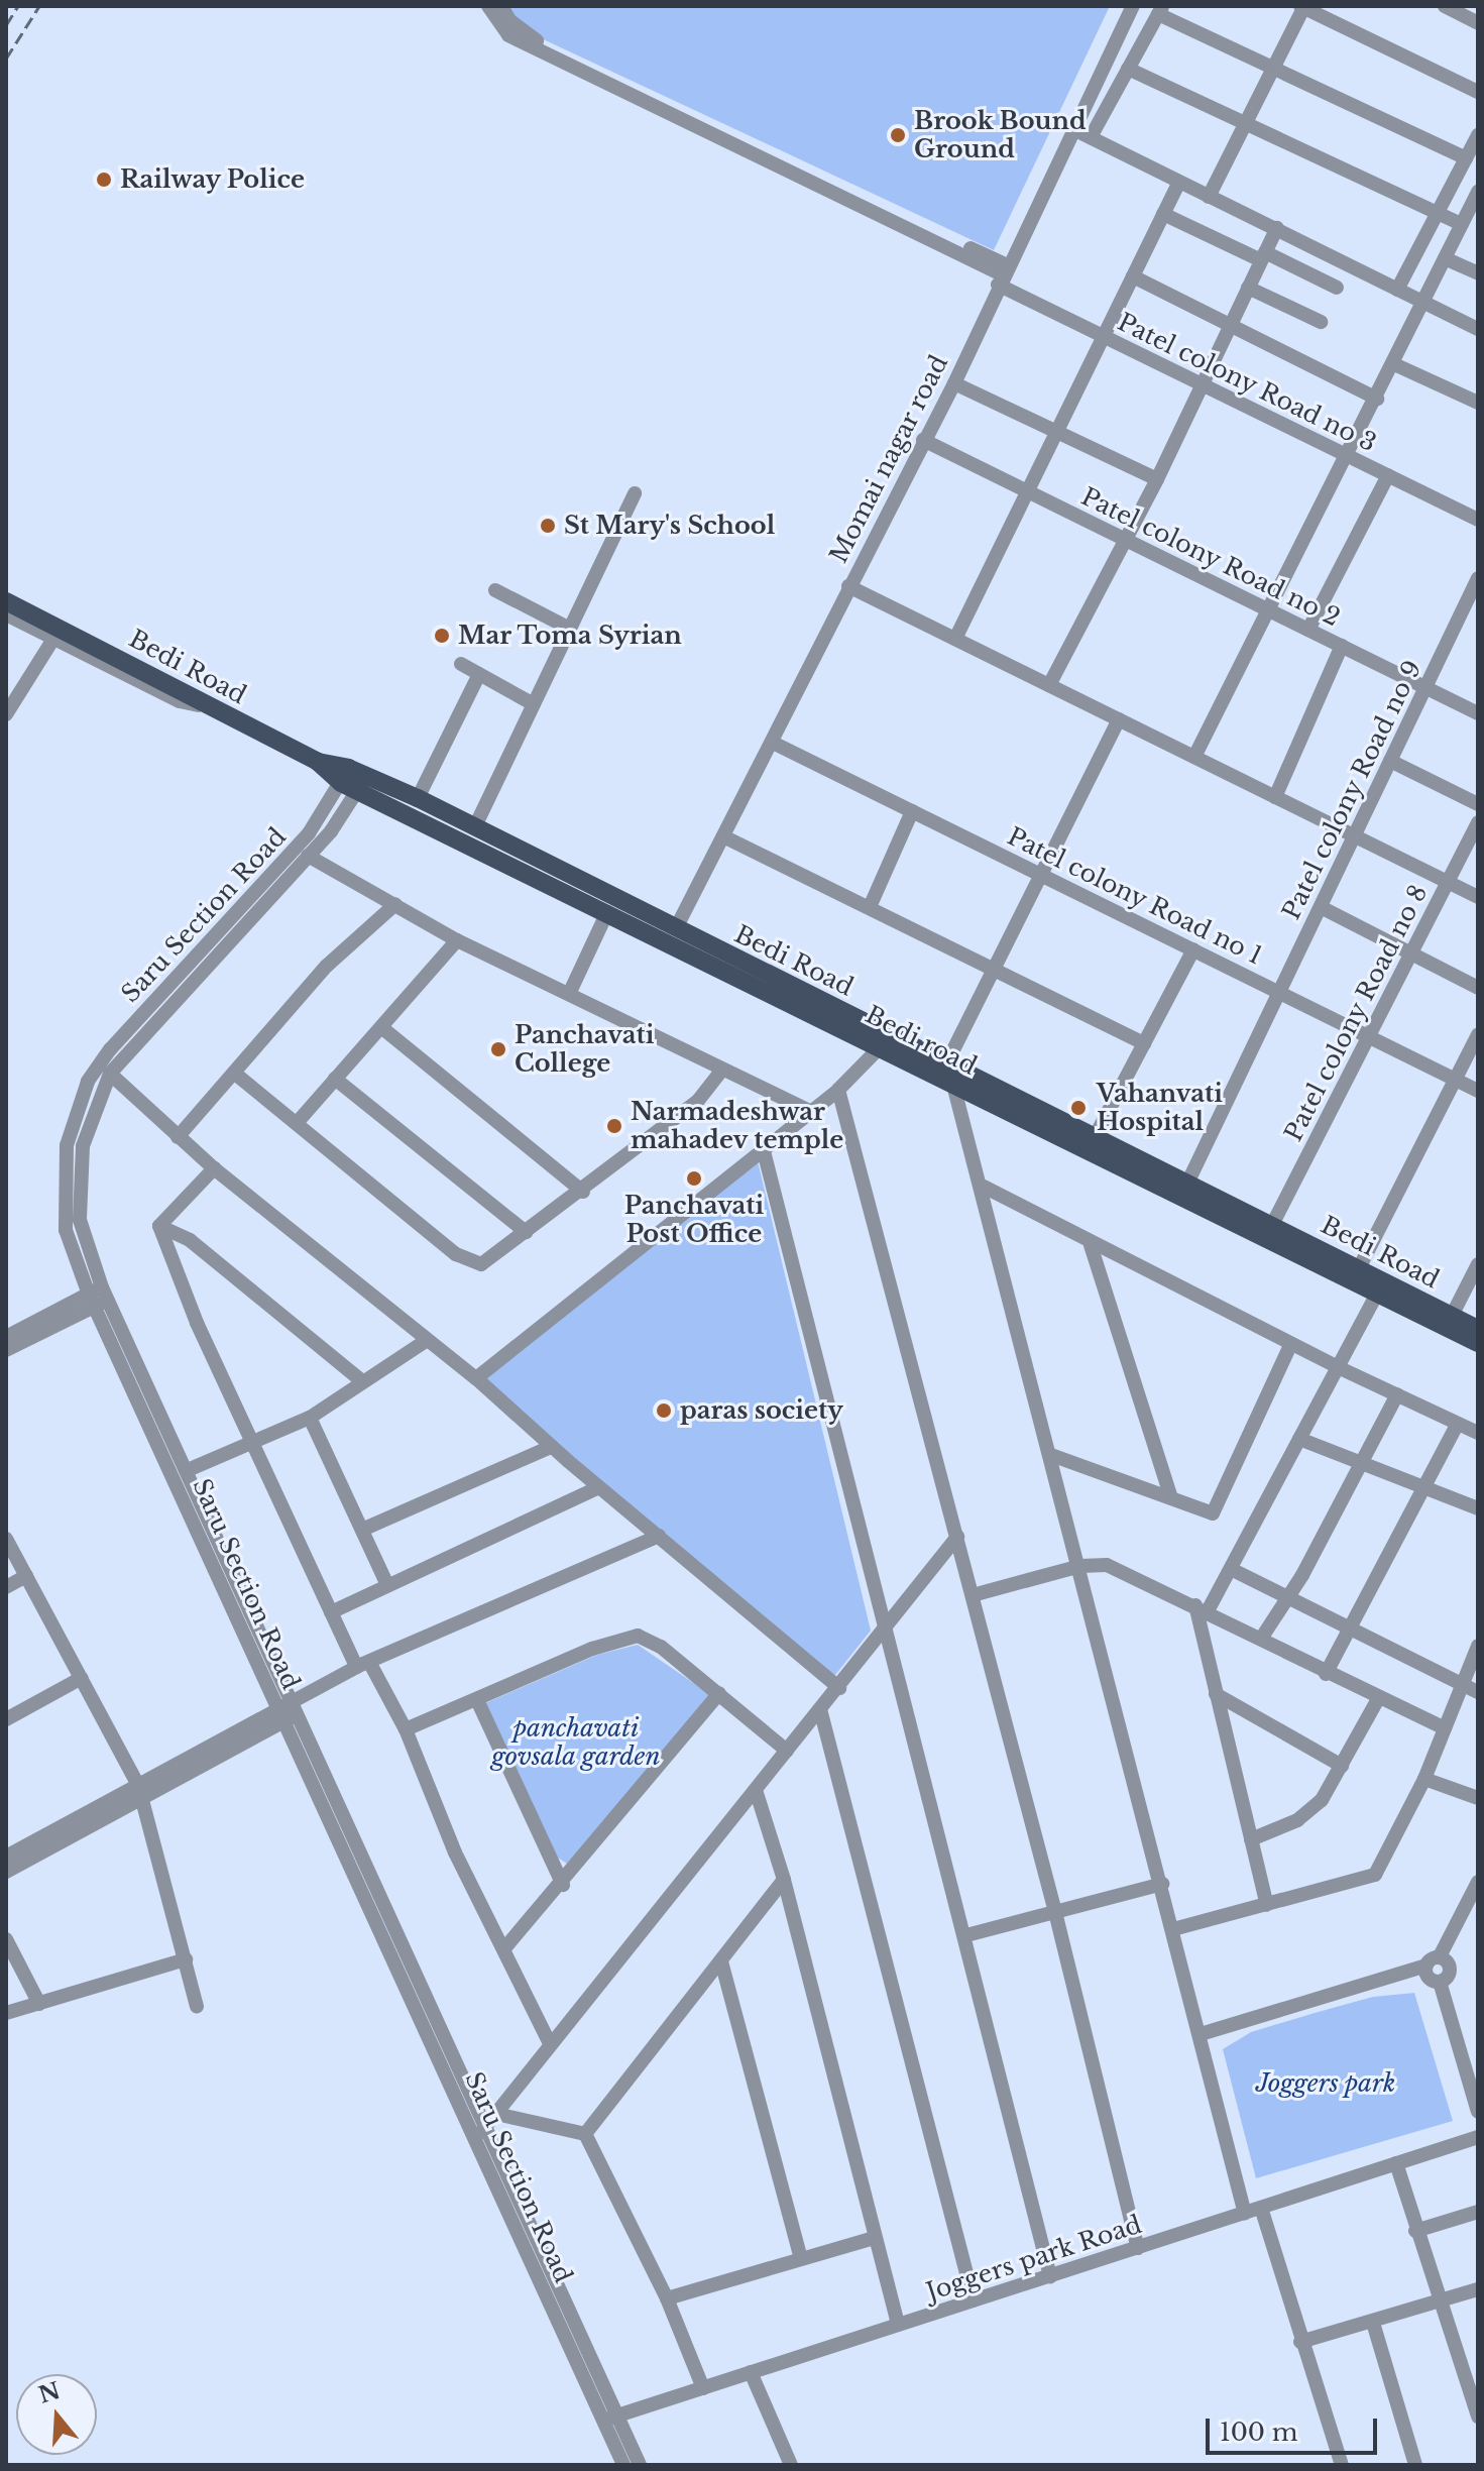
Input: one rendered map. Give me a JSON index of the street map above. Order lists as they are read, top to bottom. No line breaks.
{"streets":{"main road":["Bedi Road","Bedi road"],"street":["Patel colony Road no 3","Momai nagar road","Patel colony Road no 2","Patel colony Road no 9","Patel colony Road no 1","Saru Section Road","Patel colony Road no 8","Joggers park Road"]},"crossings":[["Patel colony Road no 3","Momai nagar road"],["Momai nagar road","Patel colony Road no 2"],["Momai nagar road","Bedi Road"],["Momai nagar road","Patel colony Road no 1"],["Patel colony Road no 2","Patel colony Road no 9"],["Bedi Road","Patel colony Road no 9"],["Bedi Road","Saru Section Road"],["Bedi Road","Patel colony Road no 8"],["Bedi Road","Bedi road"],["Patel colony Road no 9","Patel colony Road no 1"],["Patel colony Road no 9","Bedi road"],["Patel colony Road no 1","Patel colony Road no 8"],["Saru Section Road","Bedi road"],["Saru Section Road","Joggers park Road"]],"parks":["panchavati govsala garden","Joggers park"],"places":["Brook Bound Ground","Railway Police","St Mary's School","Mar Toma Syrian","Panchavati College","Vahanvati Hospital","Narmadeshwar mahadev temple","Panchavati Post Office","paras society"],"scale_bar":"100 m","north":"top"}
